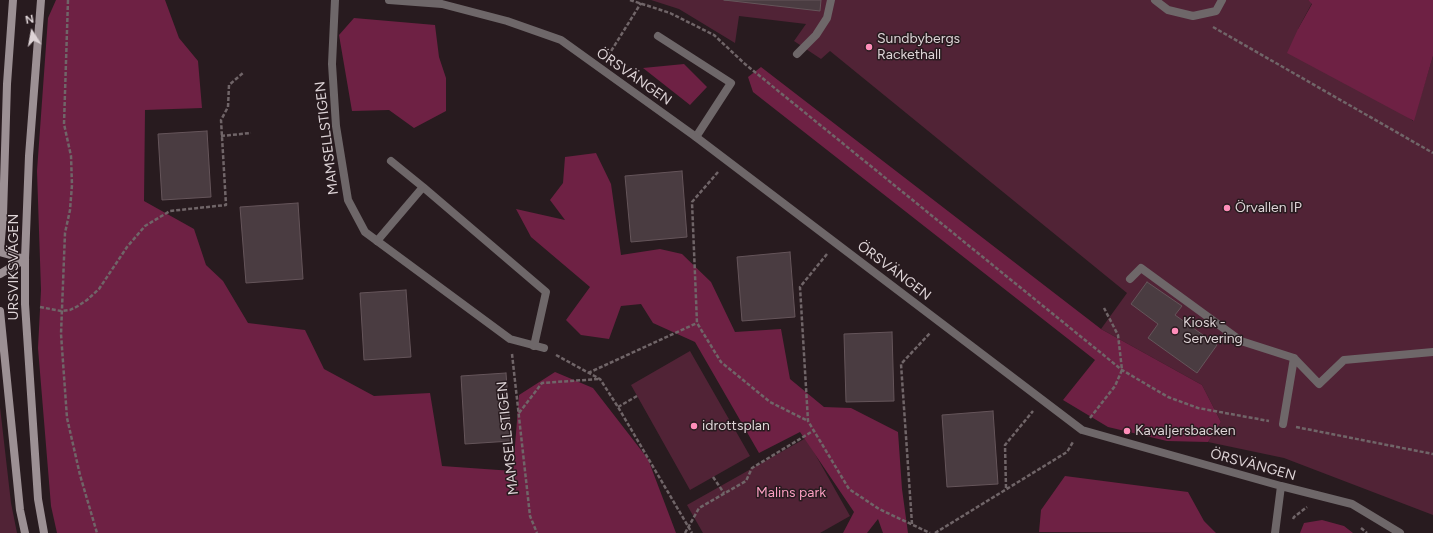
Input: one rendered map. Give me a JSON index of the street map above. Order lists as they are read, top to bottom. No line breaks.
{"streets":{"street":["ÖRSVÄNGEN","MAMSELLSTIGEN","URSVIKSVÄGEN"]},"parks":["Malins park"],"places":["Sundbybergs Rackethall","Örvallen IP","Kiosk - Servering","idrottsplan","Kavaljersbacken"],"north":"top"}
